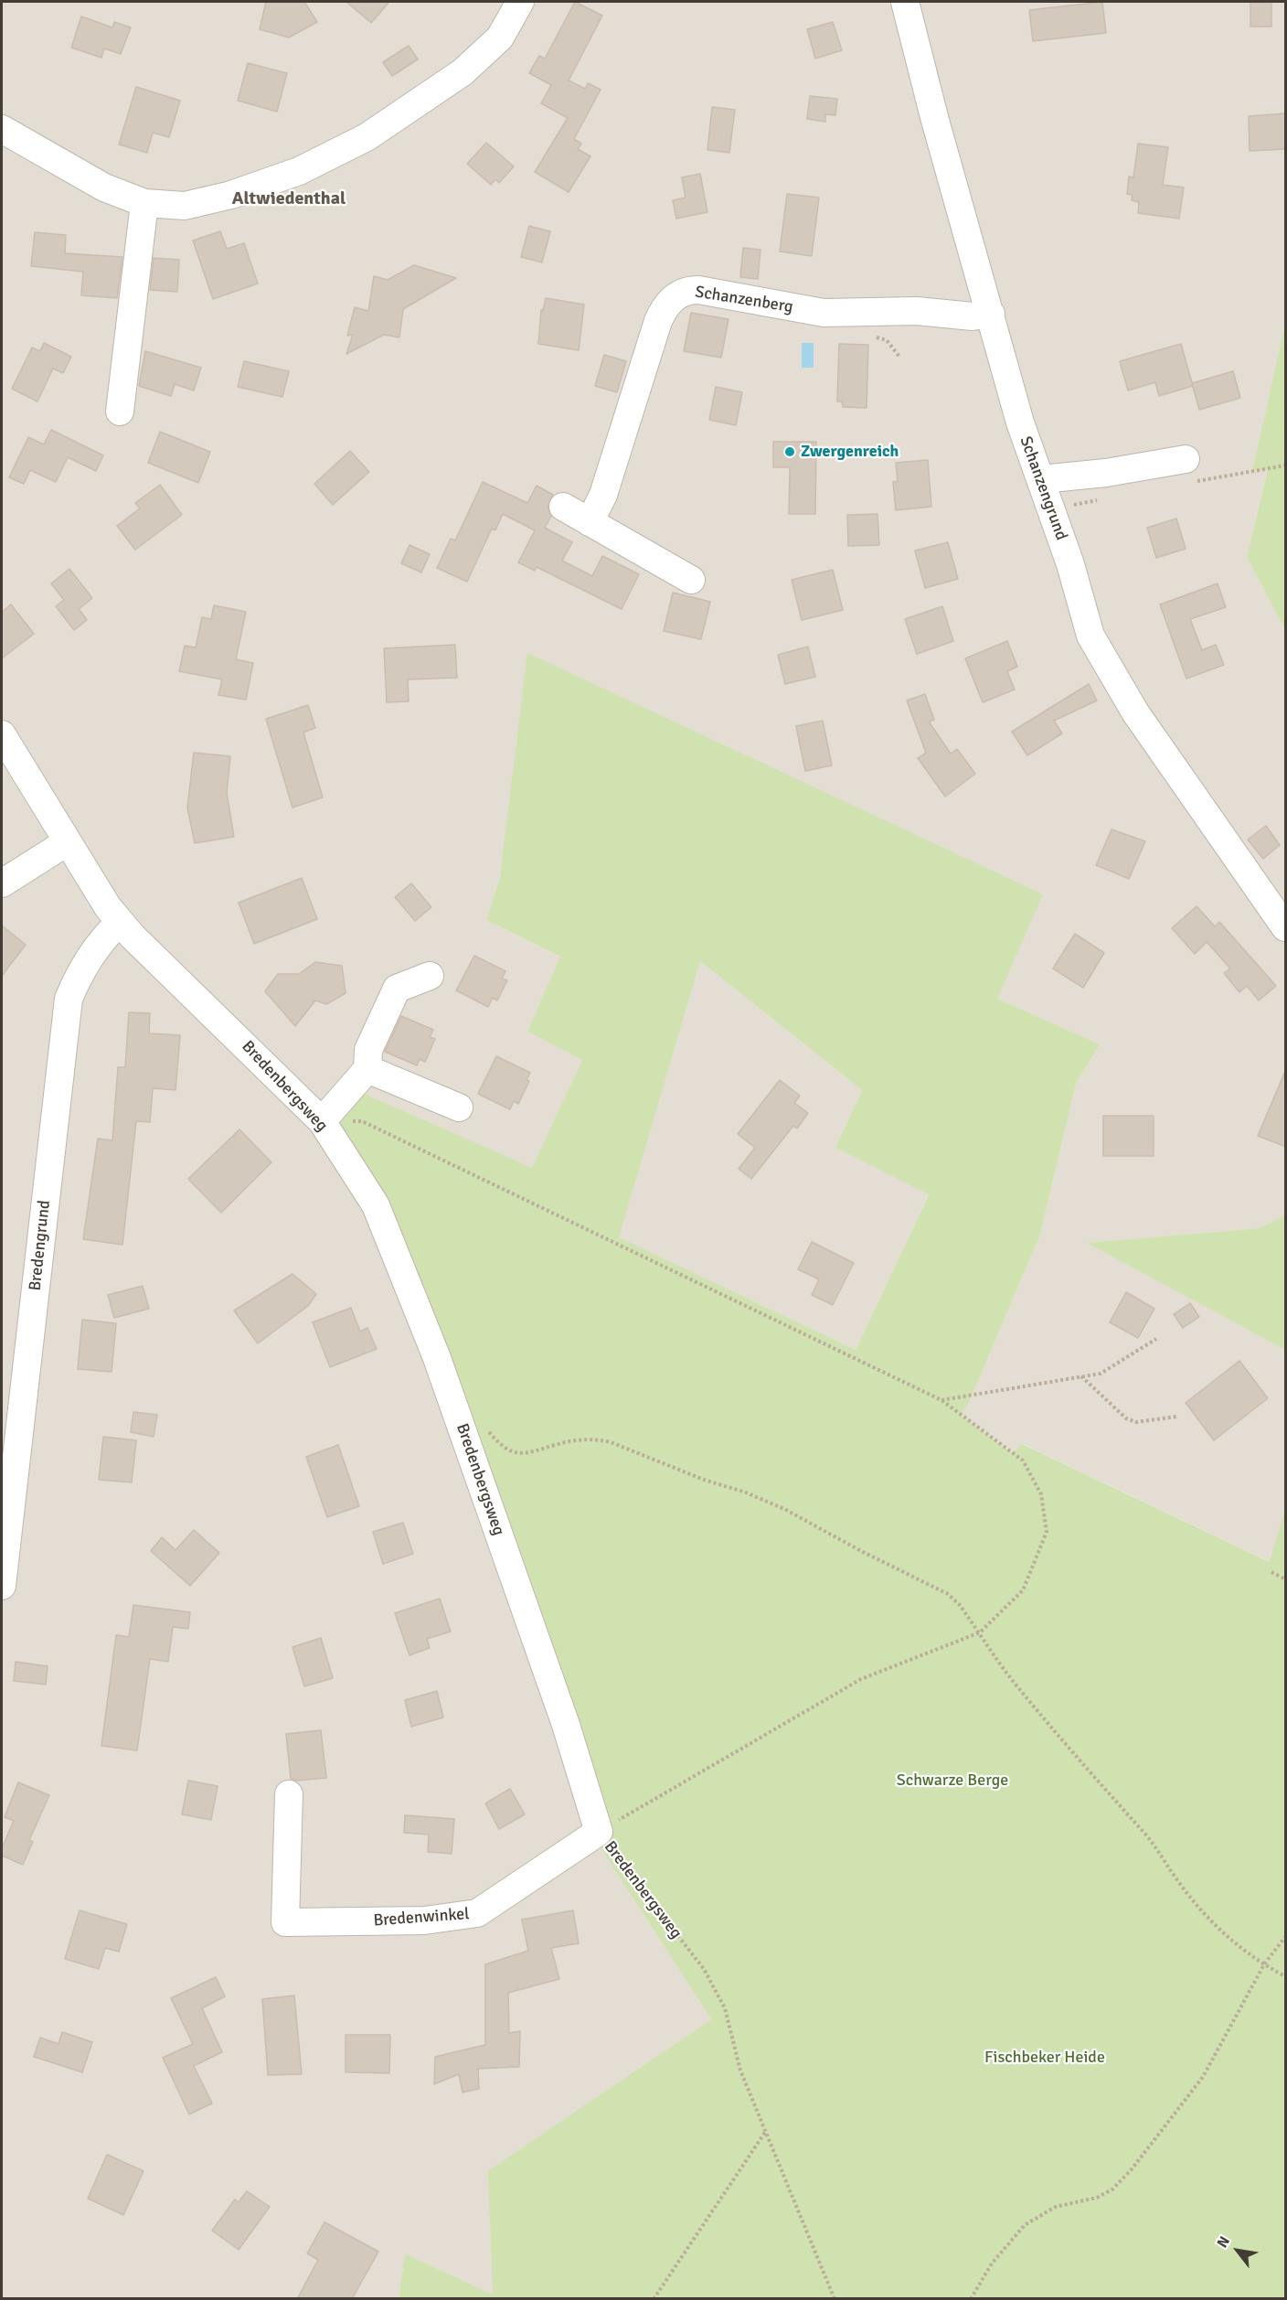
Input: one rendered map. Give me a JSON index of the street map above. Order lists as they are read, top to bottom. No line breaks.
{"streets":{"street":["Schanzenberg","Schanzengrund","Bredenbergsweg","Bredengrund","Bredenwinkel"]},"crossings":[["Schanzenberg","Schanzengrund"],["Bredenbergsweg","Bredengrund"],["Bredenbergsweg","Bredenwinkel"]],"districts":["Altwiedenthal"],"parks":["Schwarze Berge","Fischbeker Heide"],"places":["Zwergenreich"],"north":"top left"}
